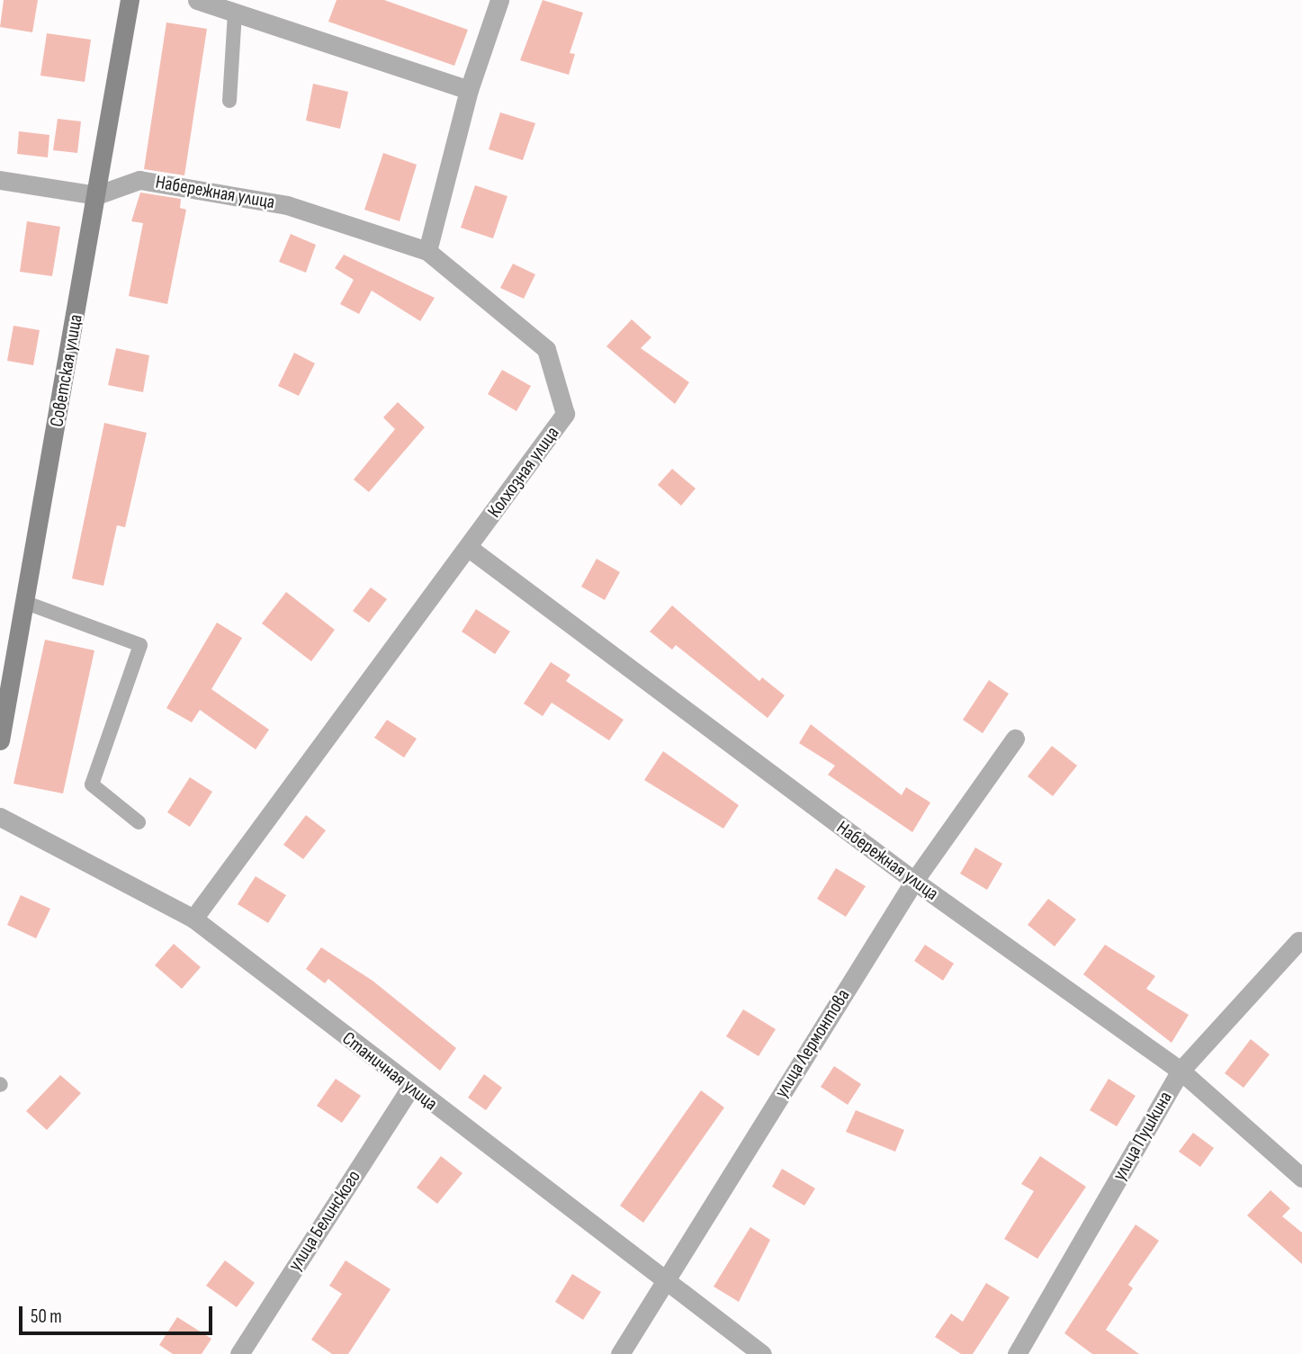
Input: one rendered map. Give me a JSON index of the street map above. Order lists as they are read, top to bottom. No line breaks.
{"streets":{"street":["Набережная улица","Советская улица","Колхозная улица","улица Лермонтова","Станичная улица","улица Пушкина","улица Белинского"]},"crossings":[["Набережная улица","Советская улица"],["Набережная улица","Колхозная улица"],["Набережная улица","улица Лермонтова"],["Набережная улица","улица Пушкина"],["Колхозная улица","Станичная улица"],["улица Лермонтова","Станичная улица"],["Станичная улица","улица Белинского"]],"scale_bar":"50 m"}
